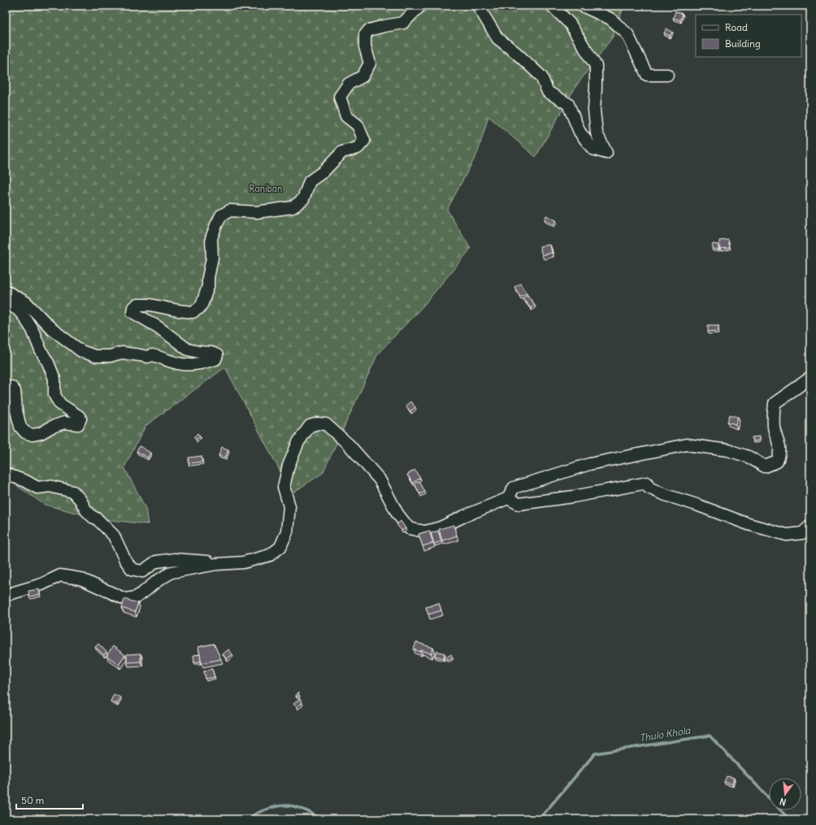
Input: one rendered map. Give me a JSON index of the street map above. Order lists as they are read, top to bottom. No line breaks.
{"water":["Thulo Khola"],"parks":["Raniban"],"legend":["Road","Building"],"scale_bar":"50 m","north":"bottom"}
